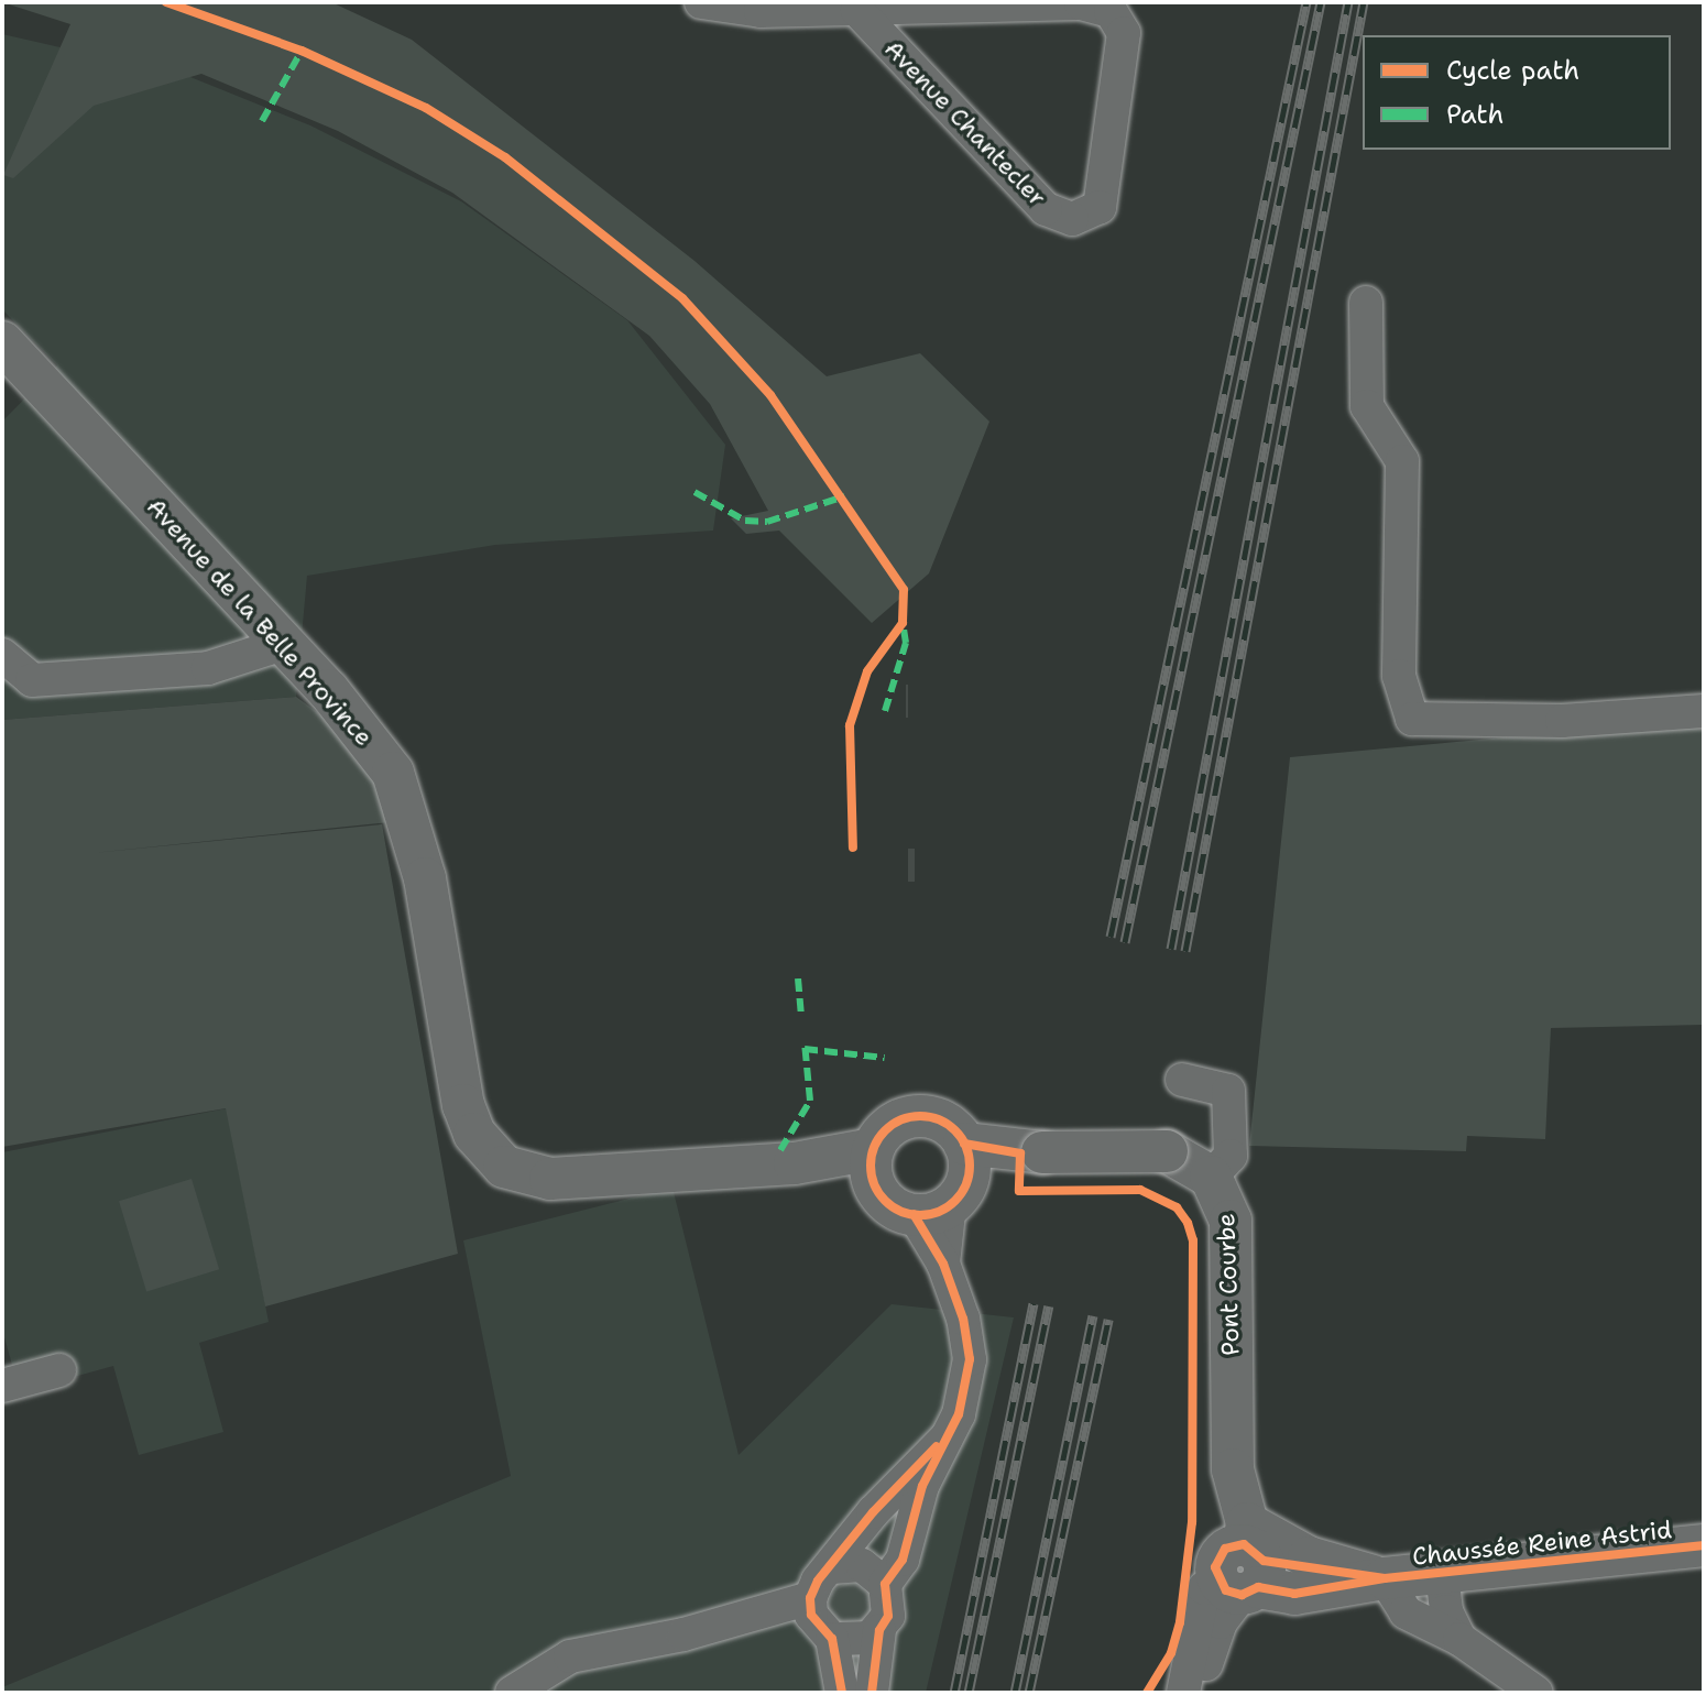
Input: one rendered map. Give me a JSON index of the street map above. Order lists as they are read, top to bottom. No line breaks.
{"streets":{"main road":["Avenue de la Belle Province","Pont Courbe","Chaussée Reine Astrid"],"street":["Avenue Chantecler"]},"crossings":[["Pont Courbe","Chaussée Reine Astrid"]],"legend":["Cycle path","Path"]}
